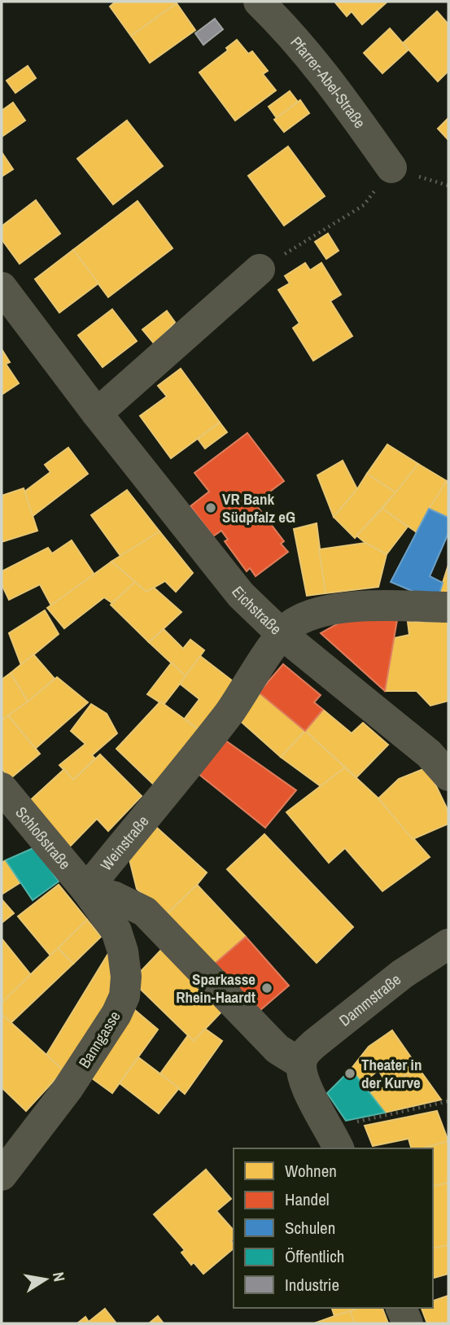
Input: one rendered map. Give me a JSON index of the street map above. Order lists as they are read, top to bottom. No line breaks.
{"streets":{"street":["Pfarrer-Abel-Straße","Eichstraße","Schloßstraße","Weinstraße","Dammstraße","Banngasse"]},"crossings":[["Eichstraße","Weinstraße"],["Schloßstraße","Weinstraße"],["Schloßstraße","Banngasse"],["Weinstraße","Dammstraße"],["Weinstraße","Banngasse"]],"places":["VR Bank Südpfalz eG","Sparkasse Rhein-Haardt","Theater in der Kurve"],"legend":["Wohnen","Handel","Schulen","Öffentlich","Industrie"],"north":"right"}
